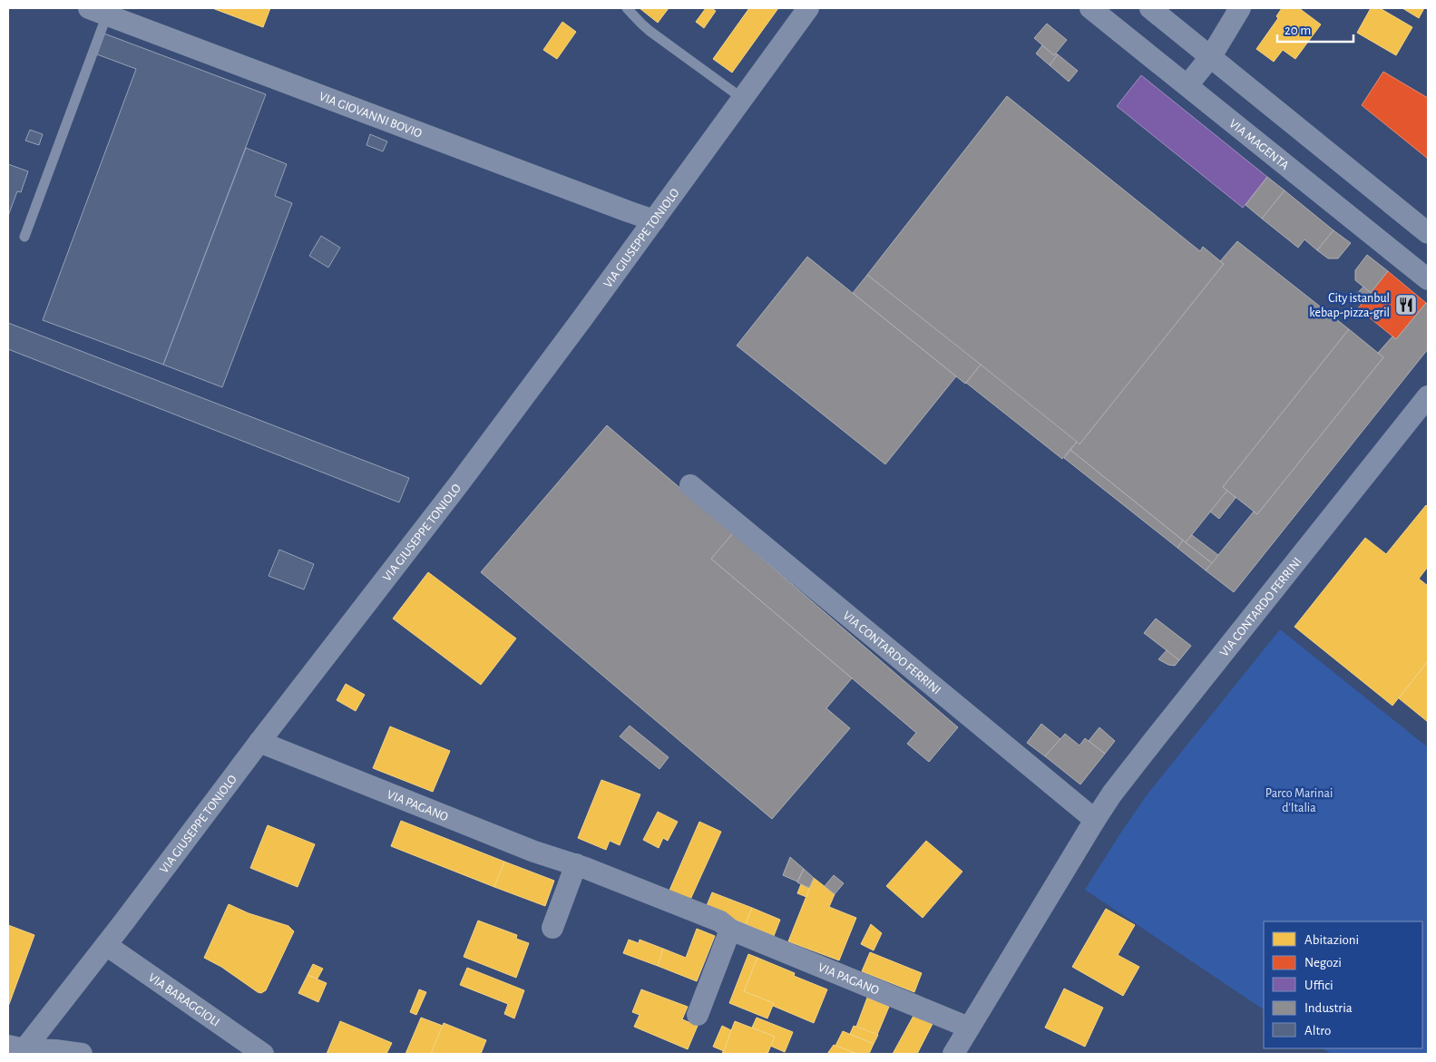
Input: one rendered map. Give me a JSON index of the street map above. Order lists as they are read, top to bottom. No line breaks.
{"streets":{"street":["VIA GIOVANNI BOVIO","VIA MAGENTA","VIA GIUSEPPE TONIOLO","VIA CONTARDO FERRINI","VIA PAGANO","VIA BARAGGIOLI"]},"crossings":[["VIA GIOVANNI BOVIO","VIA GIUSEPPE TONIOLO"],["VIA GIUSEPPE TONIOLO","VIA PAGANO"],["VIA GIUSEPPE TONIOLO","VIA BARAGGIOLI"],["VIA CONTARDO FERRINI","VIA PAGANO"]],"parks":["Parco Marinai d'Italia"],"places":{"restaurant":["City istanbul kebap-pizza-gril"]},"legend":["Abitazioni","Negozi","Uffici","Industria","Altro"],"scale_bar":"20 m"}
